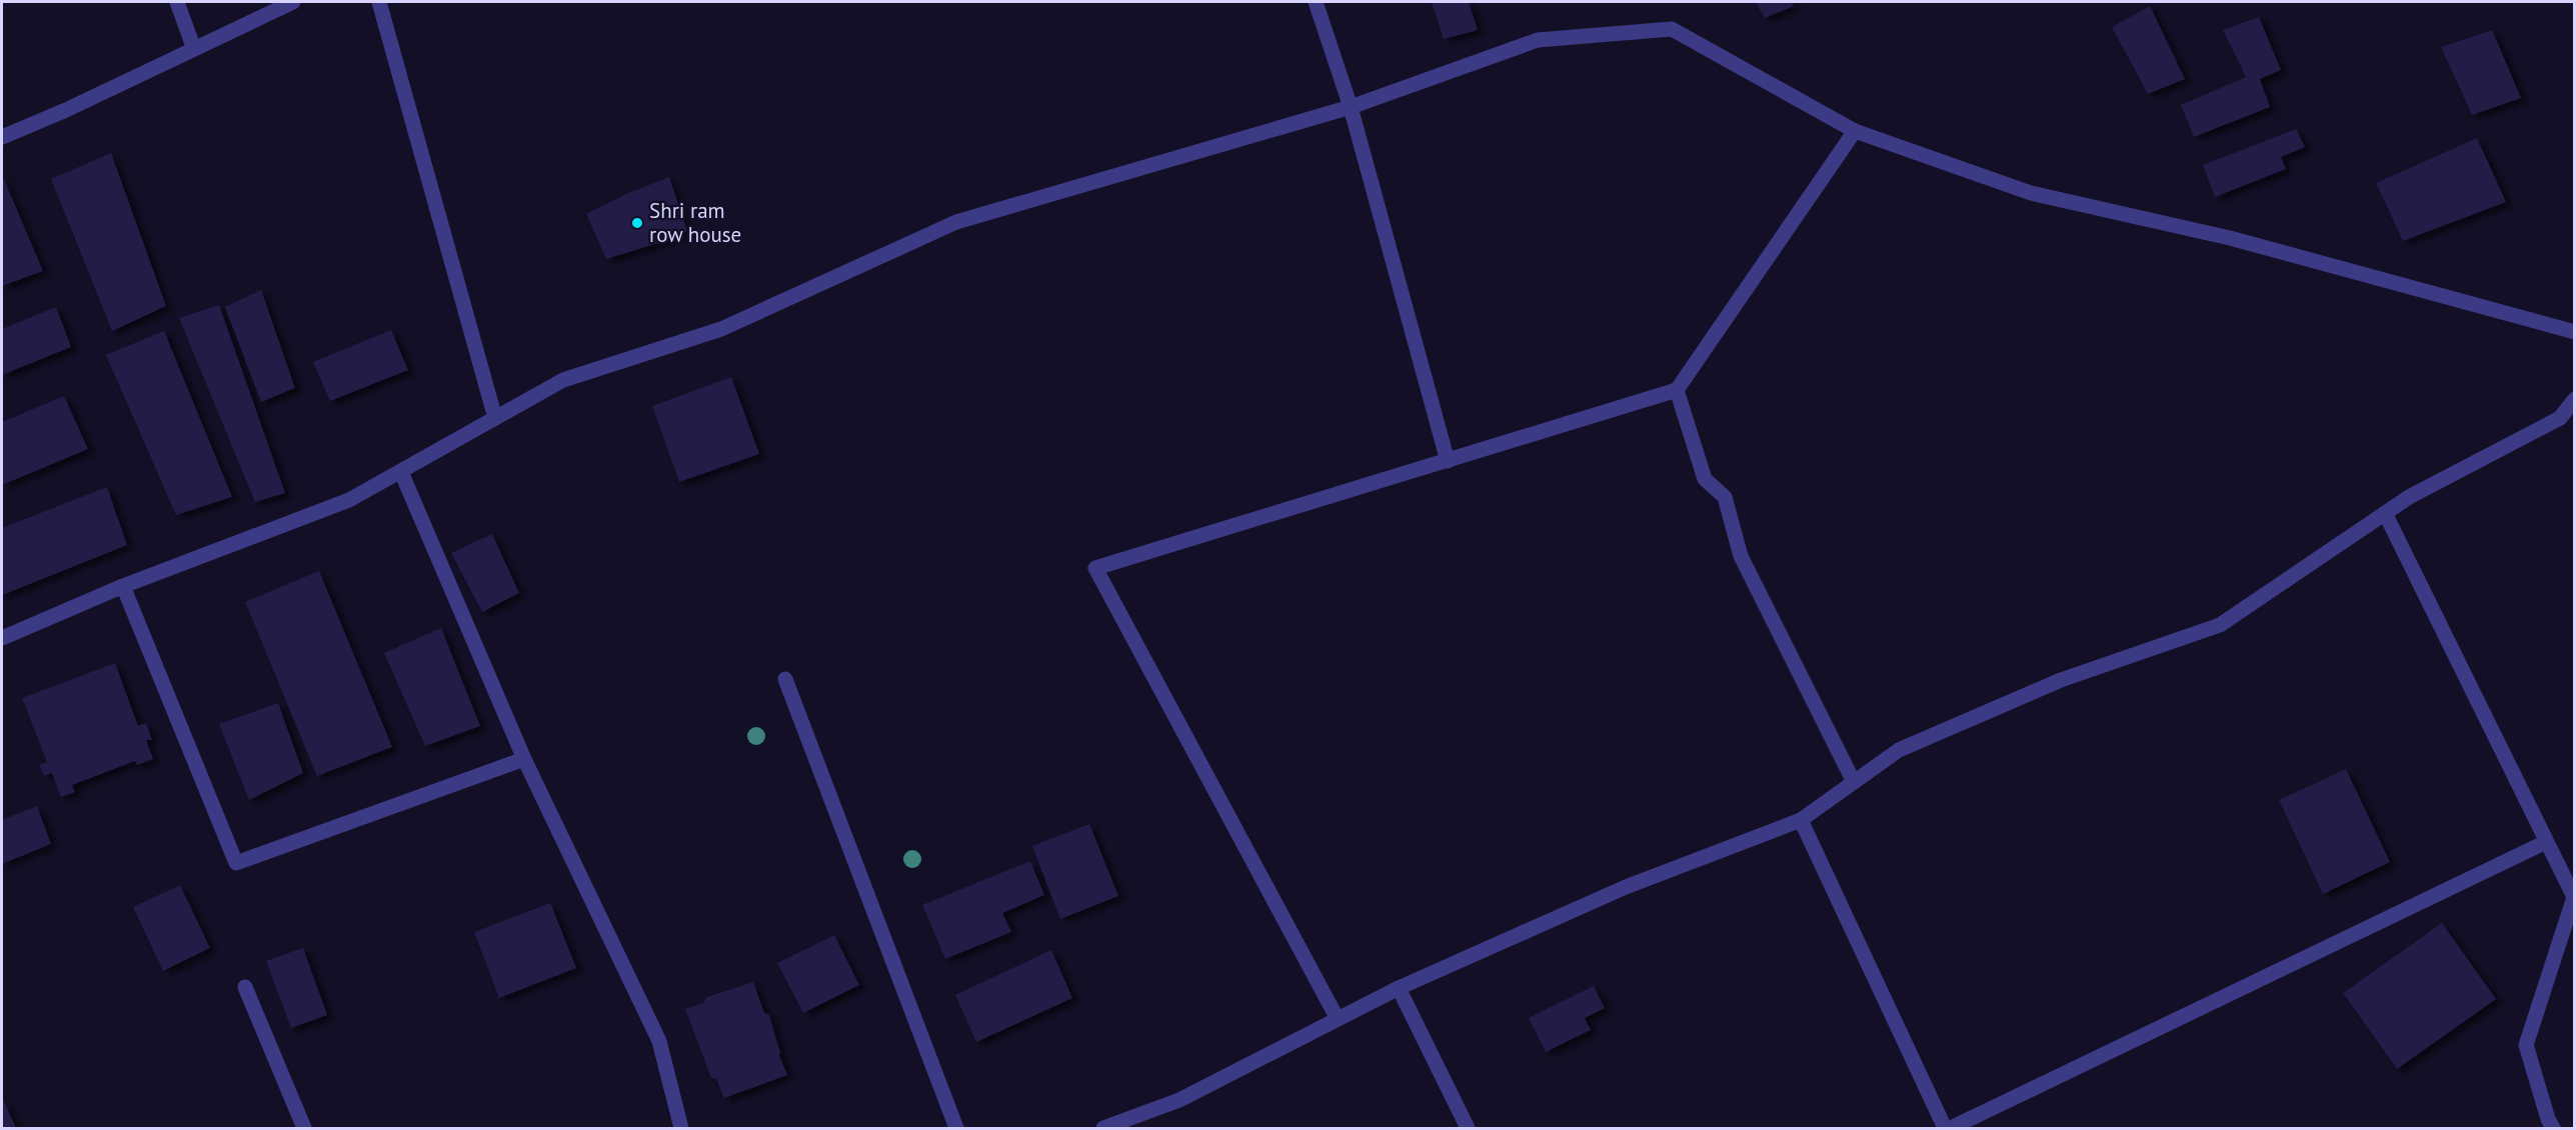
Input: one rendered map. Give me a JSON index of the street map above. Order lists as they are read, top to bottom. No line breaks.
{"places":["Shri ram row house"]}
